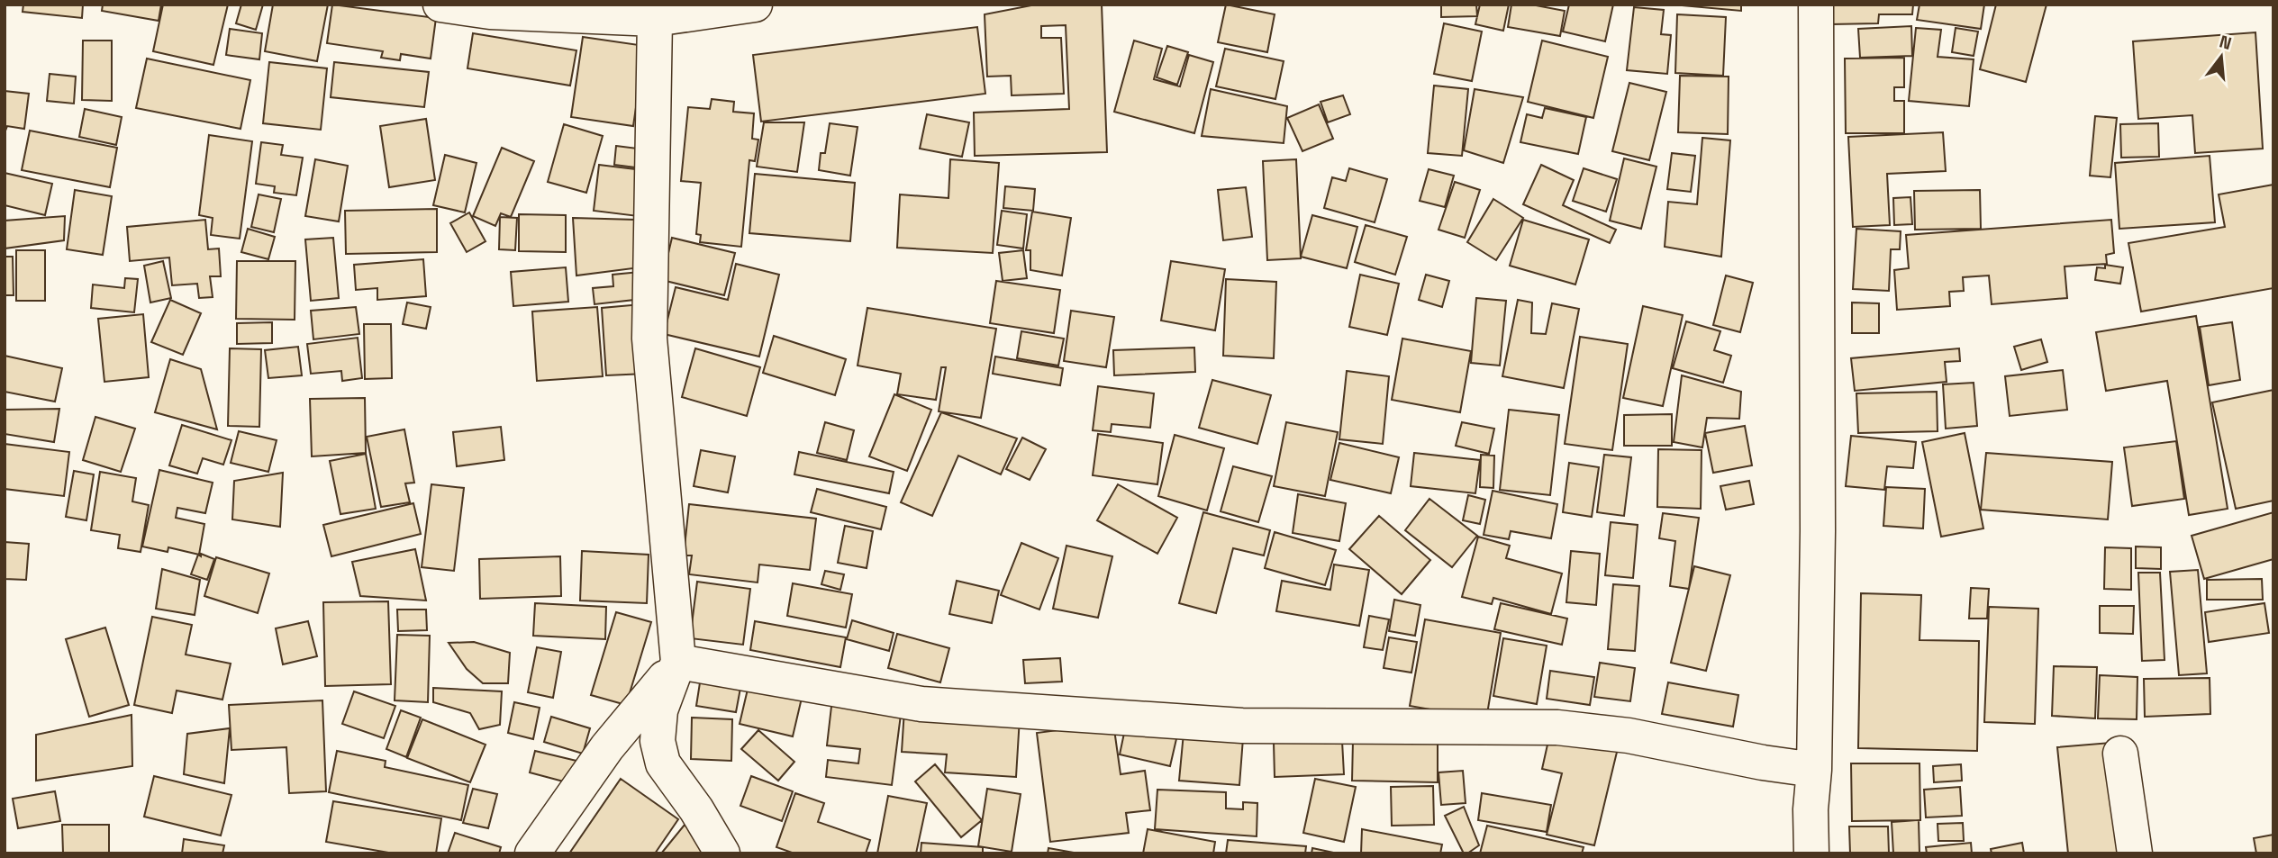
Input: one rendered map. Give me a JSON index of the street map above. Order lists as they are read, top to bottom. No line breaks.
{"north":"top"}
